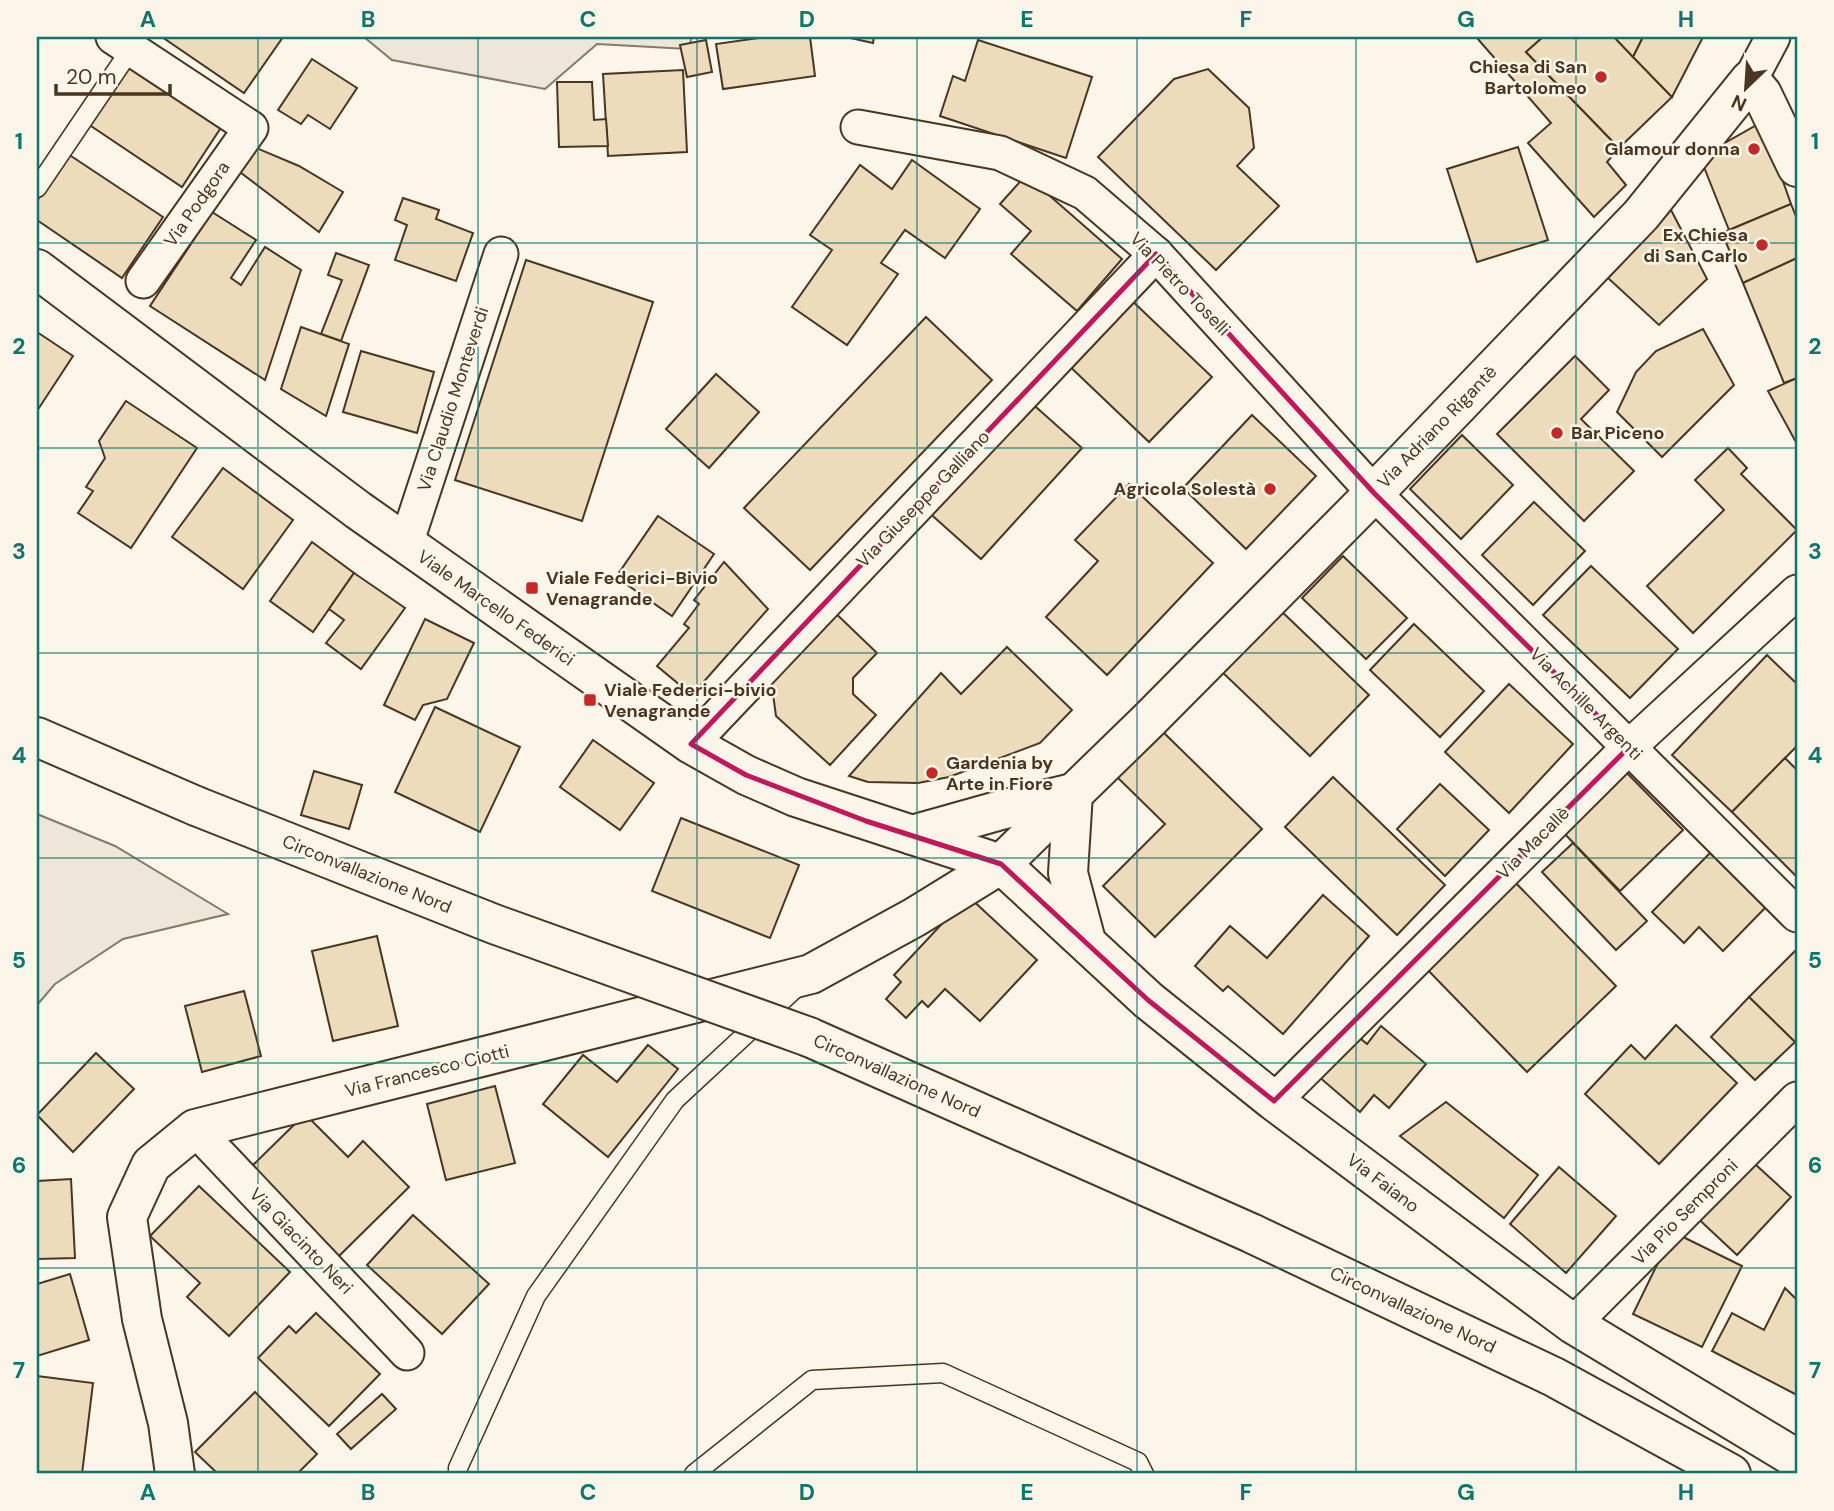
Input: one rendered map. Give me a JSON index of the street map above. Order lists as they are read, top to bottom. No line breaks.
{"streets":{"street":["Via Podgora","Via Pietro Toselli","Via Claudio Monteverdi","Via Adriano Rigantè","Via Giuseppe Galliano","Viale Marcello Federici","Via Achille Argenti","Via Macallè","Circonvallazione Nord","Via Francesco Ciotti","Via Faiano","Via Pio Semproni","Via Giacinto Neri"]},"crossings":[["Via Pietro Toselli","Via Adriano Rigantè"],["Via Pietro Toselli","Via Giuseppe Galliano"],["Via Pietro Toselli","Via Achille Argenti"],["Via Claudio Monteverdi","Viale Marcello Federici"],["Via Adriano Rigantè","Viale Marcello Federici"],["Via Adriano Rigantè","Via Achille Argenti"],["Via Adriano Rigantè","Via Francesco Ciotti"],["Via Adriano Rigantè","Via Faiano"],["Via Giuseppe Galliano","Viale Marcello Federici"],["Viale Marcello Federici","Via Francesco Ciotti"],["Viale Marcello Federici","Via Faiano"],["Via Achille Argenti","Via Macallè"],["Via Macallè","Via Faiano"],["Via Francesco Ciotti","Via Faiano"],["Via Francesco Ciotti","Via Giacinto Neri"],["Via Faiano","Via Pio Semproni"]],"places":{"other":["Chiesa di San Bartolomeo","Glamour donna","Ex Chiesa di San Carlo","Bar Piceno","Agricola Solestà","Gardenia by Arte in Fiore"],"transit":["Viale Federici-Bivio Venagrande","Viale Federici-bivio Venagrande"]},"scale_bar":"20 m","north":"bottom left","grid":{"columns":["A","B","C","D","E","F","G","H"],"rows":["1","2","3","4","5","6","7"]}}
